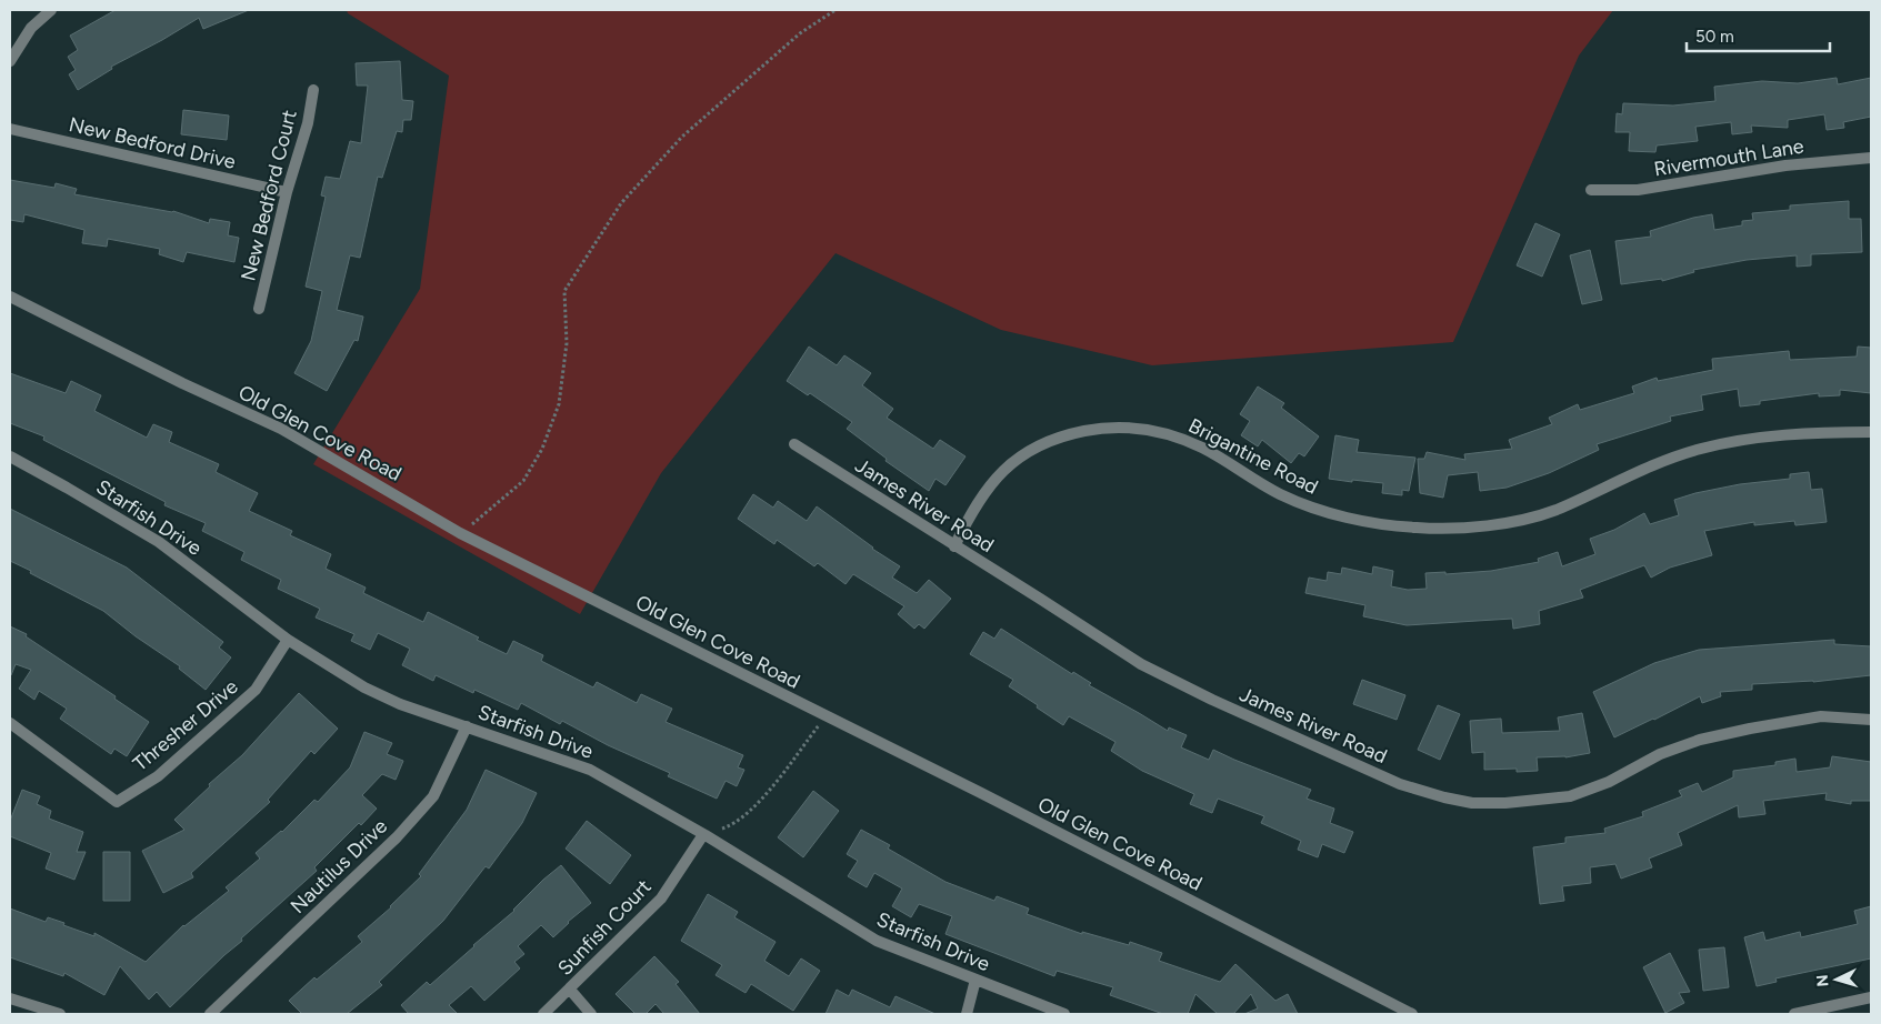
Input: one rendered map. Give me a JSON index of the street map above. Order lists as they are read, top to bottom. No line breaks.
{"streets":{"street":["New Bedford Drive","Rivermouth Lane","New Bedford Court","Old Glen Cove Road","Brigantine Road","James River Road","Starfish Drive","Thresher Drive","Nautilus Drive","Sunfish Court"]},"crossings":[["New Bedford Drive","New Bedford Court"],["Brigantine Road","James River Road"],["Starfish Drive","Thresher Drive"],["Starfish Drive","Nautilus Drive"],["Starfish Drive","Sunfish Court"]],"scale_bar":"50 m","north":"left"}
